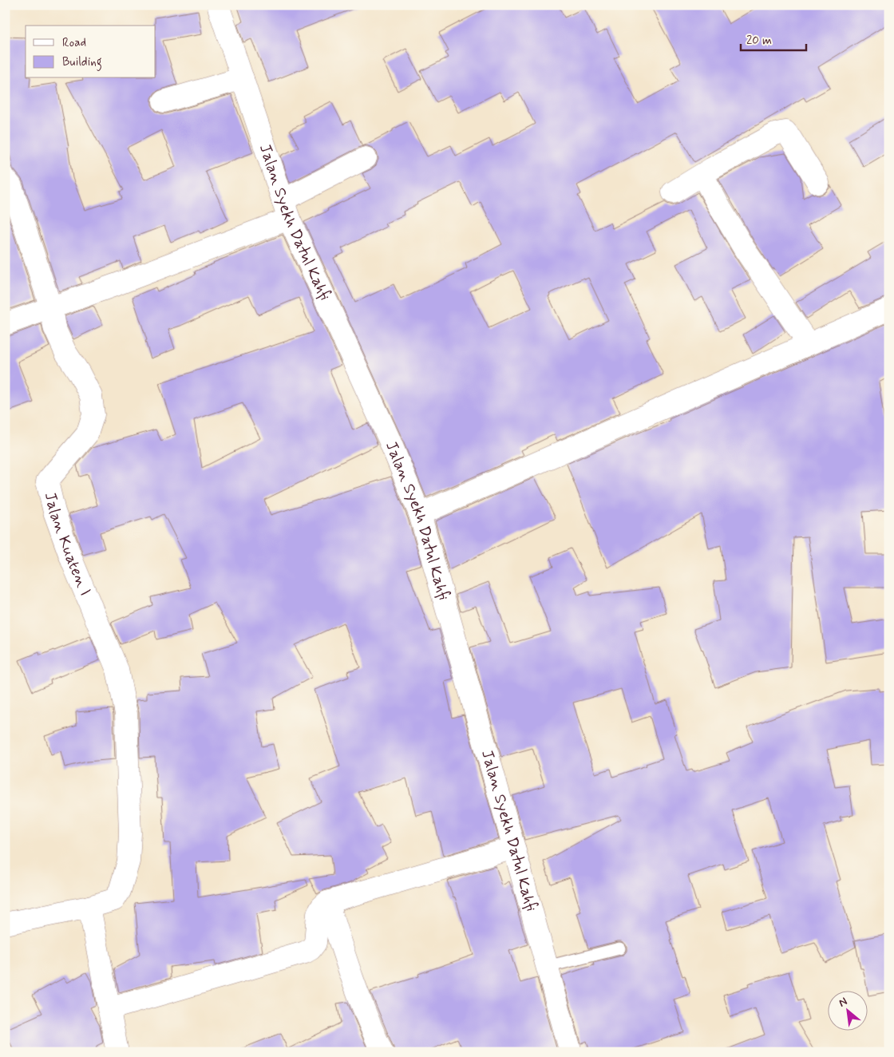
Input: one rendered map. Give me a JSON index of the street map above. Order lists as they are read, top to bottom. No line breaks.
{"streets":{"street":["Jalan Syekh Datul Kahfi","Jalan Kuaten I"]},"legend":["Road","Building"],"scale_bar":"20 m","north":"top left"}
